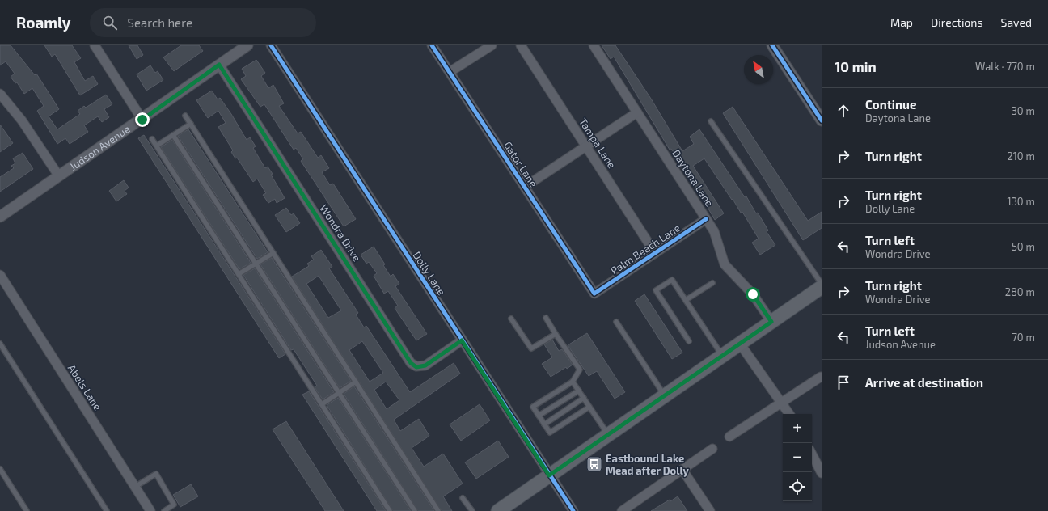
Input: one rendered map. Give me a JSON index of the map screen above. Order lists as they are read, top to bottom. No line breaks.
{"streets":{"street":["Tampa Lane","Judson Avenue","Gator Lane","Daytona Lane","Wondra Drive","Palm Beach Lane","Dolly Lane","Abels Lane"]},"crossings":[["Tampa Lane","Palm Beach Lane"],["Judson Avenue","Wondra Drive"],["Gator Lane","Palm Beach Lane"],["Daytona Lane","Palm Beach Lane"],["Wondra Drive","Dolly Lane"]],"places":{"bus stop":["Eastbound Lake Mead after Dolly"]},"north":"top left","page":{"header":"Roamly","search":"Search here","nav":["Map","Directions","Saved"],"heading":["10 min","Walk · 770 m"],"list":[["Continue","Daytona Lane","30 m"],["Turn right","210 m"],["Turn right","Dolly Lane","130 m"],["Turn left","Wondra Drive","50 m"],["Turn right","Wondra Drive","280 m"],["Turn left","Judson Avenue","70 m"],"Arrive at destination"],"map_buttons":["+","−"]}}
